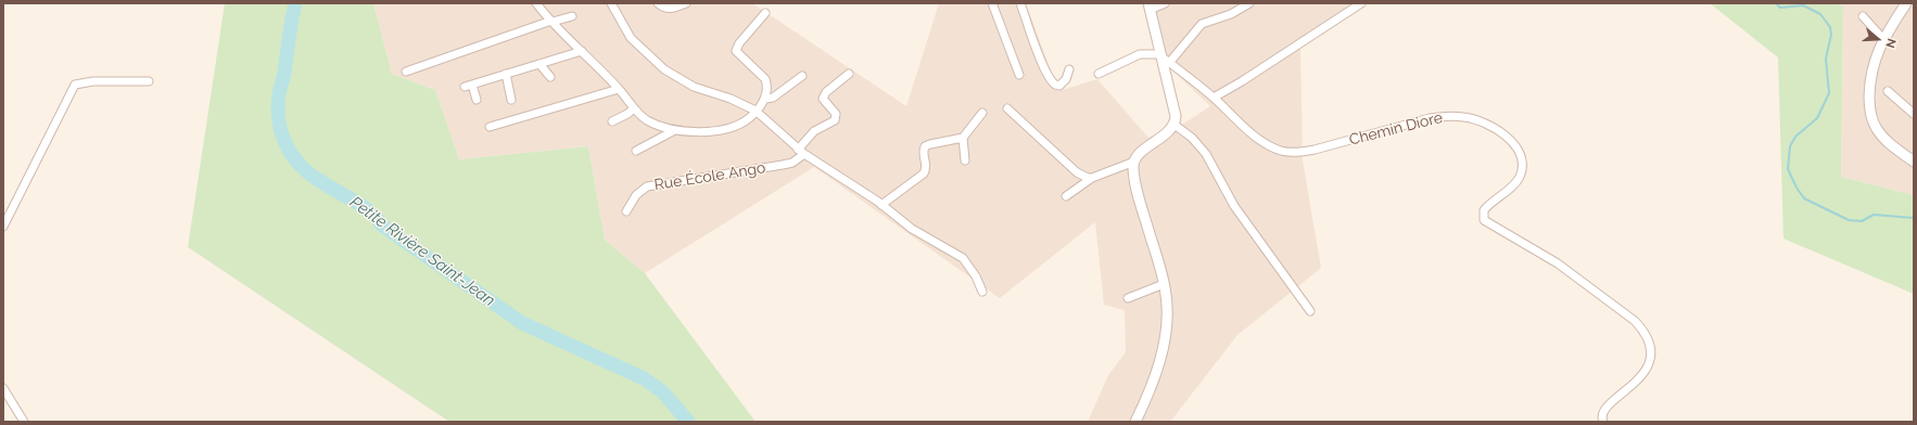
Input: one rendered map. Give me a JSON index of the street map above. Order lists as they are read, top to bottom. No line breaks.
{"streets":{"street":["Chemin Diore","Rue École Ango"]},"water":["Petite Rivière Saint-Jean"],"north":"right"}
